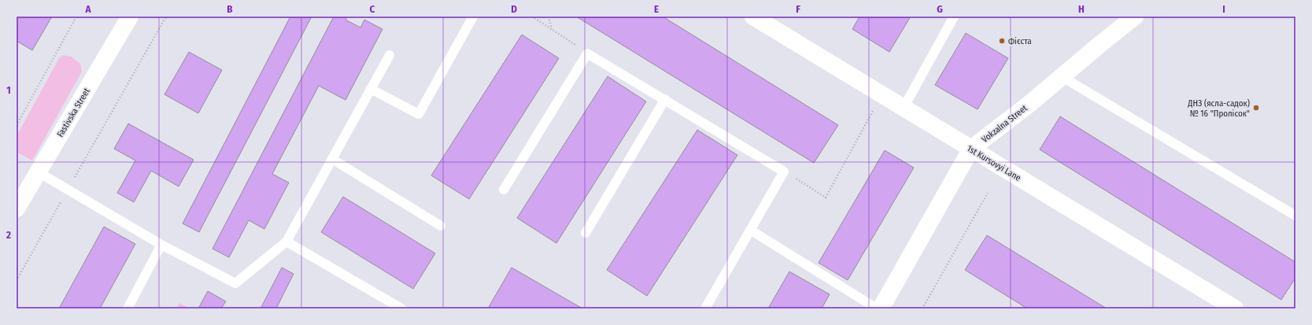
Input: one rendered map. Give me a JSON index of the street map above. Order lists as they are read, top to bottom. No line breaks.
{"streets":{"street":["Fastivska Street","Vokzalna Street","1st Kursovyi Lane"]},"crossings":[["Vokzalna Street","1st Kursovyi Lane"]],"places":["Фієста","ДНЗ (ясла-садок) № 16 \"Пролісок\""],"grid":{"columns":["A","B","C","D","E","F","G","H","I"],"rows":["1","2"]}}
